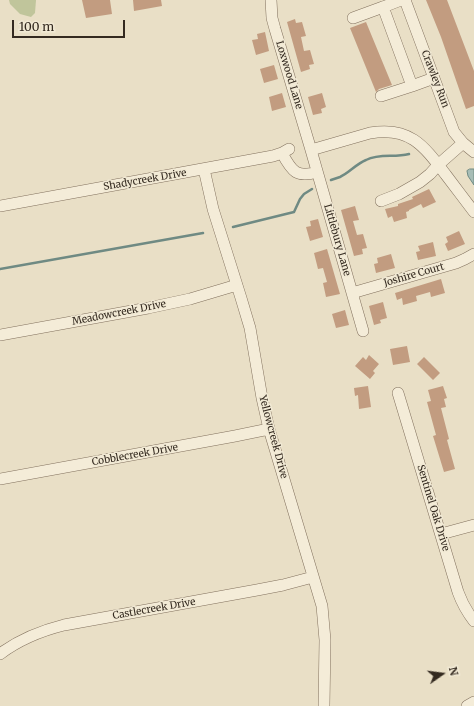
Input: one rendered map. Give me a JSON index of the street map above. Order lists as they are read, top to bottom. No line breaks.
{"streets":{"street":["Loxwood Lane","Crawley Run","Shadycreek Drive","Littlebury Lane","Joshire Court","Meadowcreek Drive","Yellowcreek Drive","Cobblecreek Drive","Sentinel Oak Drive","Castlecreek Drive"]},"crossings":[["Loxwood Lane","Littlebury Lane"],["Shadycreek Drive","Littlebury Lane"],["Shadycreek Drive","Yellowcreek Drive"],["Littlebury Lane","Joshire Court"],["Meadowcreek Drive","Yellowcreek Drive"],["Yellowcreek Drive","Cobblecreek Drive"],["Yellowcreek Drive","Castlecreek Drive"]],"scale_bar":"100 m","north":"right"}
